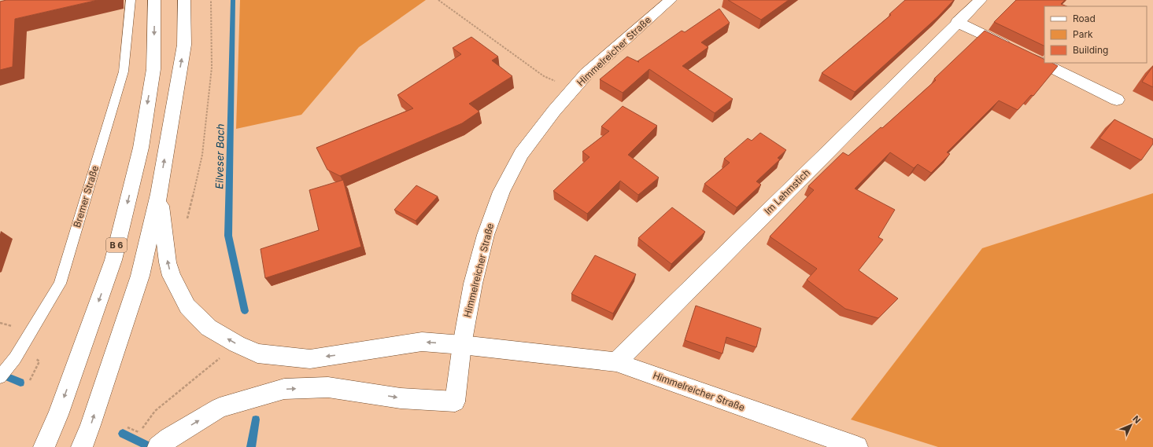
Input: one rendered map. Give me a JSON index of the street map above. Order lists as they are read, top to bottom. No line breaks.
{"streets":{"main road":["Himmelreicher Straße","Im Lehmstich","B 6"],"lane":["Bremer Straße"]},"crossings":[["Himmelreicher Straße","Im Lehmstich"]],"water":["Eilveser Bach"],"legend":["Road","Park","Building"],"north":"top right"}
